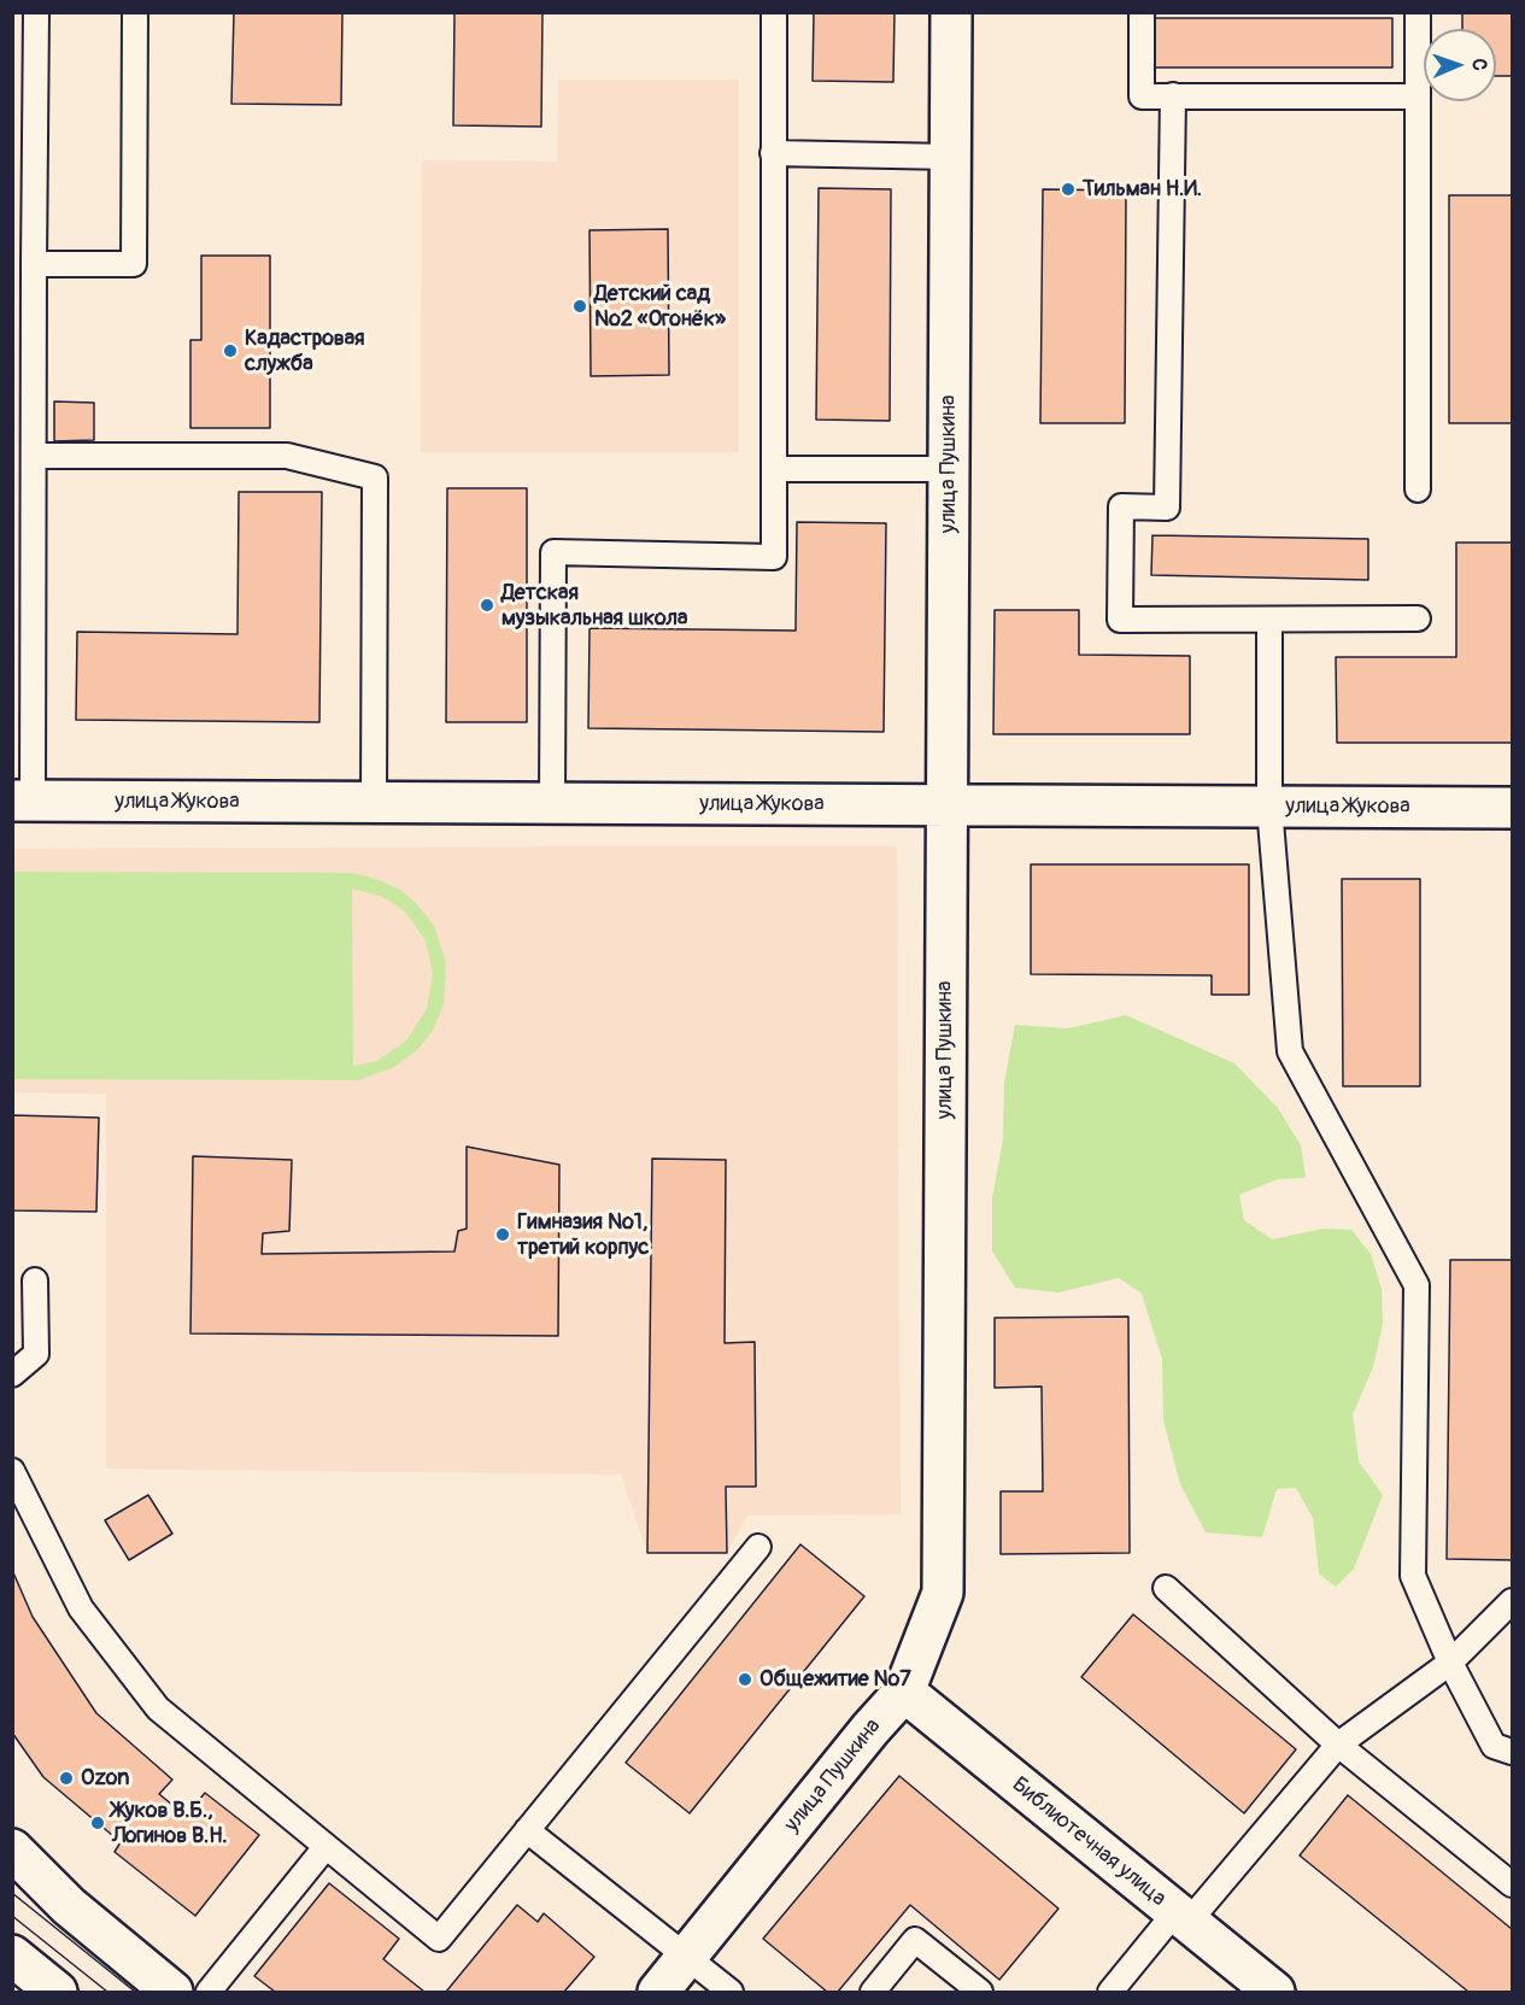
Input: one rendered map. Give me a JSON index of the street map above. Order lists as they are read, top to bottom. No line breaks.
{"streets":{"street":["улица Пушкина","улица Жукова","Библиотечная улица"]},"crossings":[["улица Пушкина","улица Жукова"],["улица Пушкина","Библиотечная улица"]],"places":["Тильман Н.И.","Детский сад №2 «Огонёк»","Кадастровая служба","Детская музыкальная школа","Гимназия №1, третий корпус","Общежитие №7","Ozon","Жуков В.Б., Логинов В.Н."],"north":"right"}
